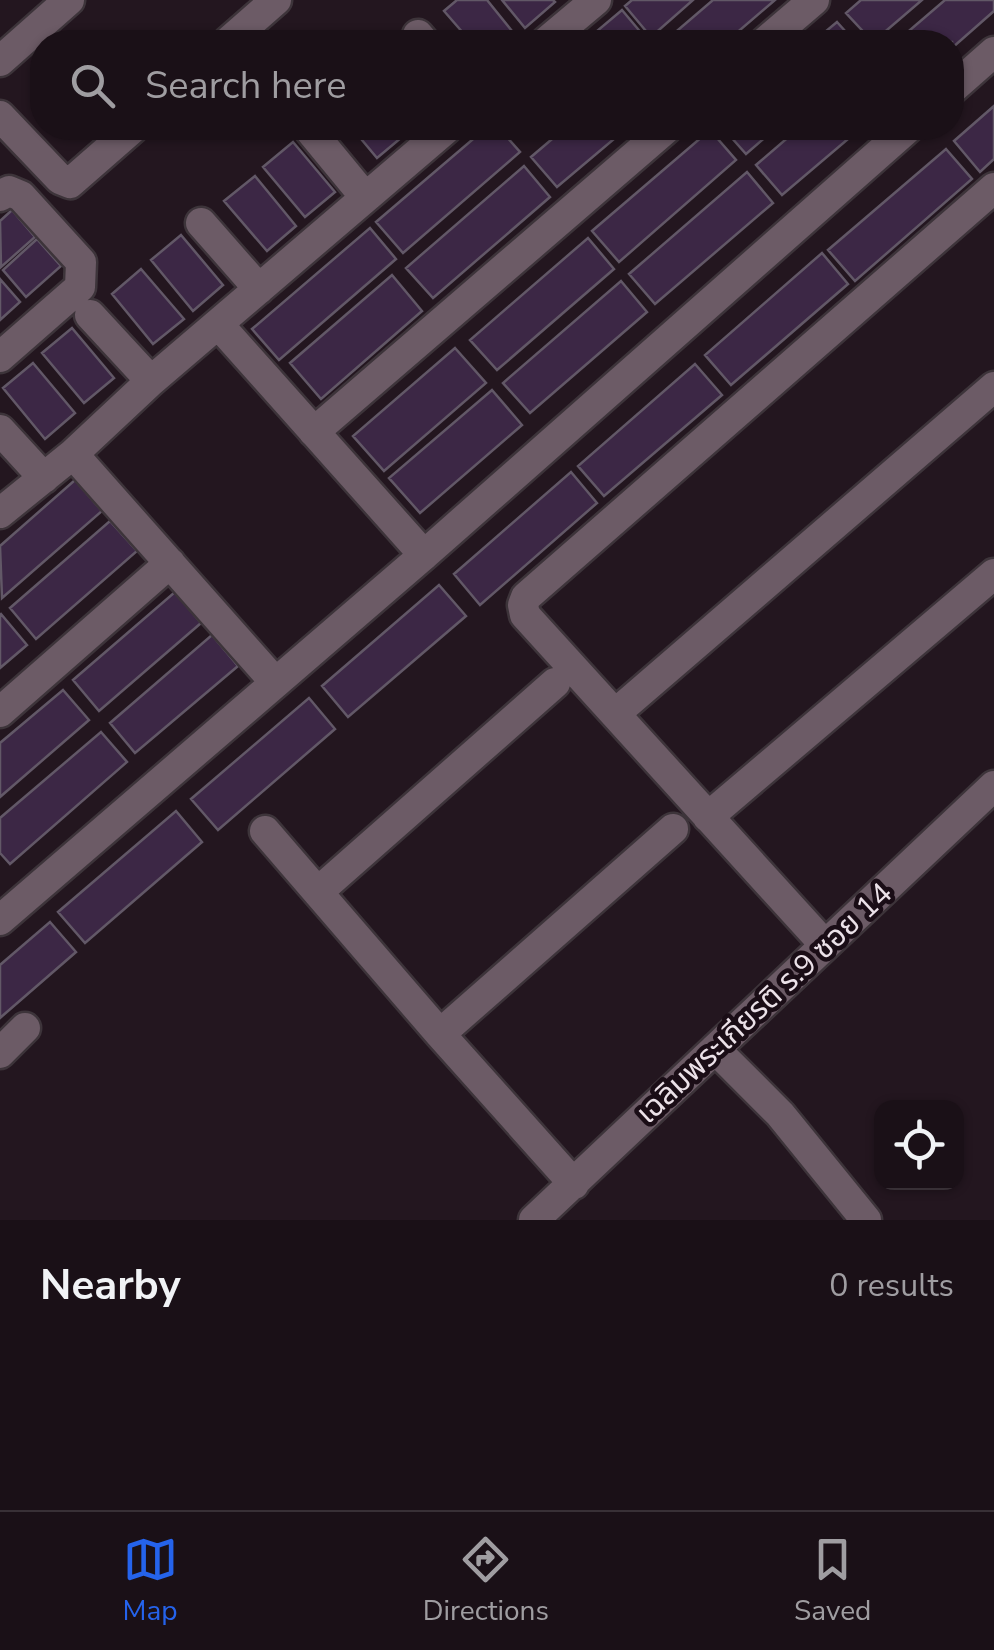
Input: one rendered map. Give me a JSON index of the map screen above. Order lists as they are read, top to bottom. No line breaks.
{"streets":{"street":["เฉลิมพระเกียรติ ร.9 ซอย 14"]},"page":{"search":"Search here","heading":["Nearby","0 results"],"nav":["Map","Directions","Saved"]}}
